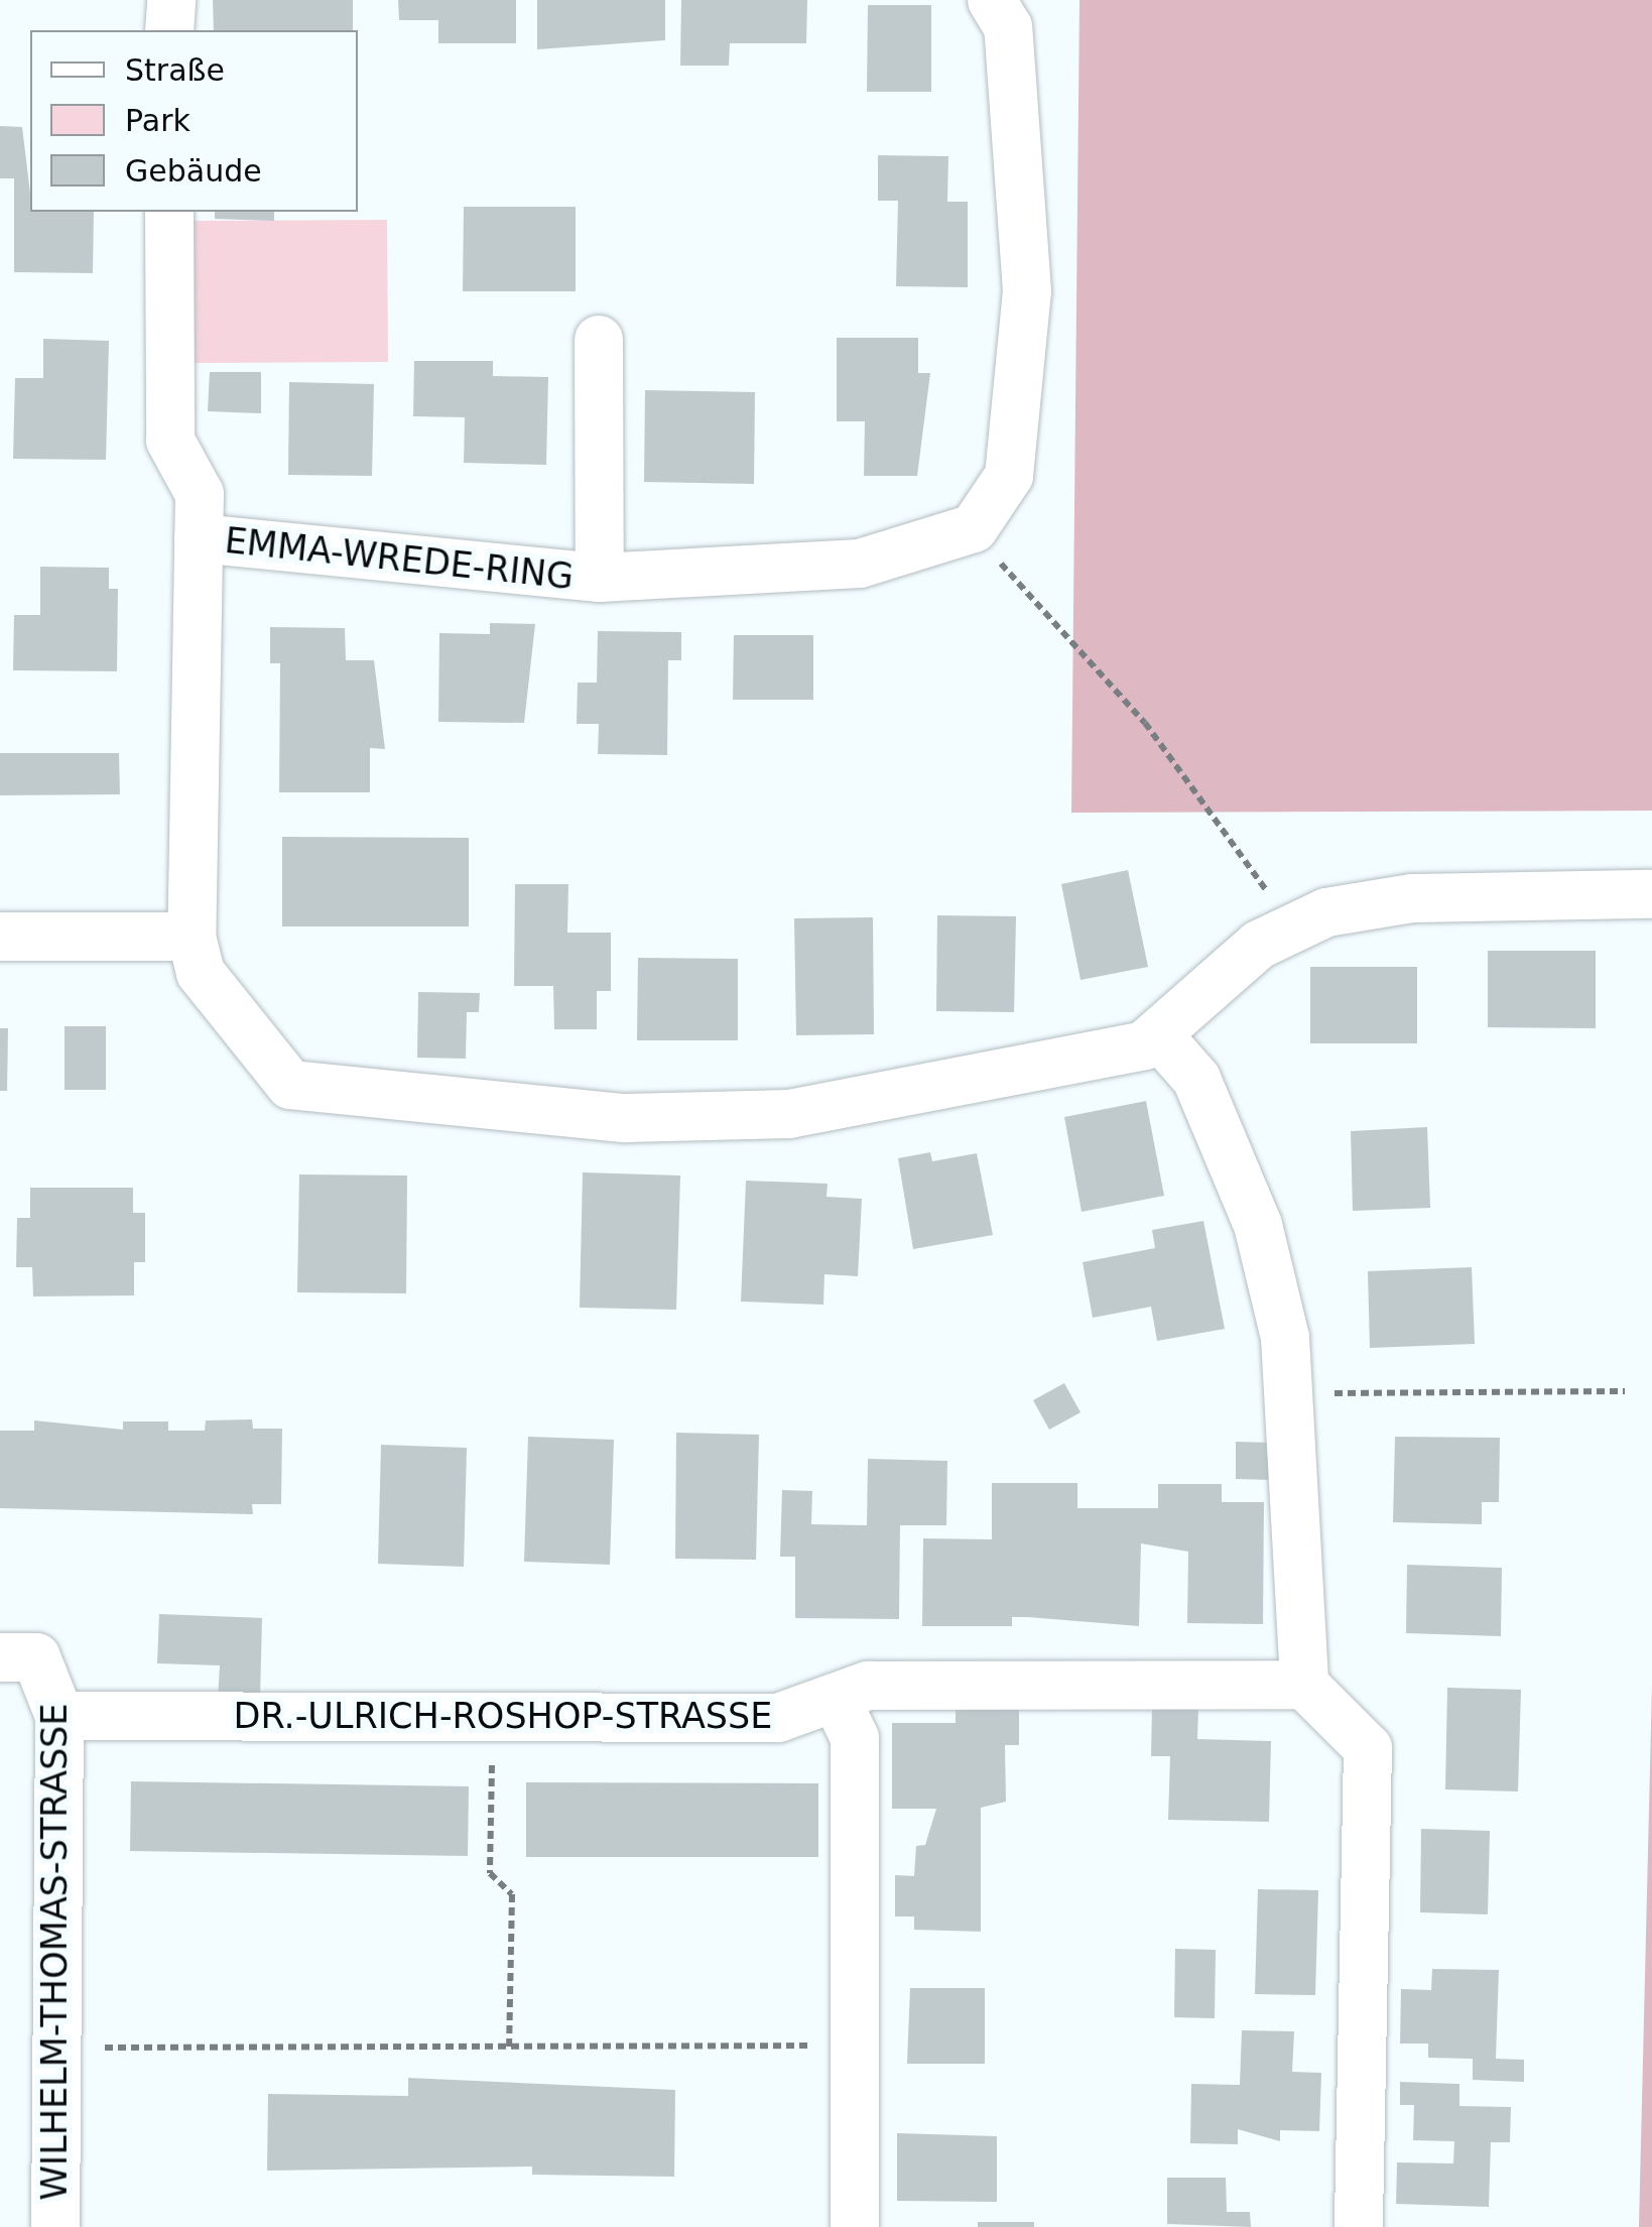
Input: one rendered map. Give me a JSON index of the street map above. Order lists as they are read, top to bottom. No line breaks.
{"streets":{"street":["EMMA-WREDE-RING","DR.-ULRICH-ROSHOP-STRASSE","WILHELM-THOMAS-STRASSE"]},"crossings":[["DR.-ULRICH-ROSHOP-STRASSE","WILHELM-THOMAS-STRASSE"]],"legend":["Straße","Park","Gebäude"]}
